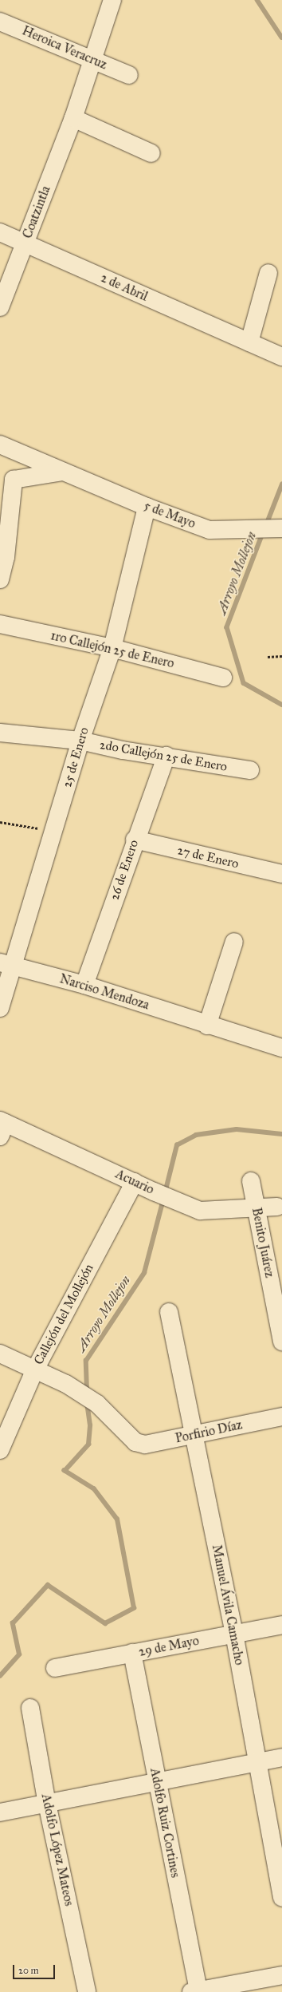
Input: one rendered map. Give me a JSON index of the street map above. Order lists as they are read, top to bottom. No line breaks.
{"streets":{"street":["Heroica Veracruz","Coatzintla","2 de Abril","5 de Mayo","1ro Callejón 25 de Enero","2do Callejón 25 de Enero","25 de Enero","27 de Enero","26 de Enero","Narciso Mendoza","Acuario","Benito Juárez","Callejón del Mollejón","Porfirio Díaz","Manuel Ávila Camacho","29 de Mayo","Adolfo Ruiz Cortines","Adolfo López Mateos"]},"crossings":[["Heroica Veracruz","Coatzintla"],["Coatzintla","2 de Abril"],["5 de Mayo","25 de Enero"],["1ro Callejón 25 de Enero","25 de Enero"],["2do Callejón 25 de Enero","25 de Enero"],["2do Callejón 25 de Enero","26 de Enero"],["25 de Enero","Narciso Mendoza"],["27 de Enero","26 de Enero"],["26 de Enero","Narciso Mendoza"],["Acuario","Benito Juárez"],["Acuario","Callejón del Mollejón"],["Callejón del Mollejón","Porfirio Díaz"],["Porfirio Díaz","Manuel Ávila Camacho"],["Manuel Ávila Camacho","29 de Mayo"],["29 de Mayo","Adolfo Ruiz Cortines"]],"water":["Arroyo Mollejon"],"scale_bar":"20 m"}
